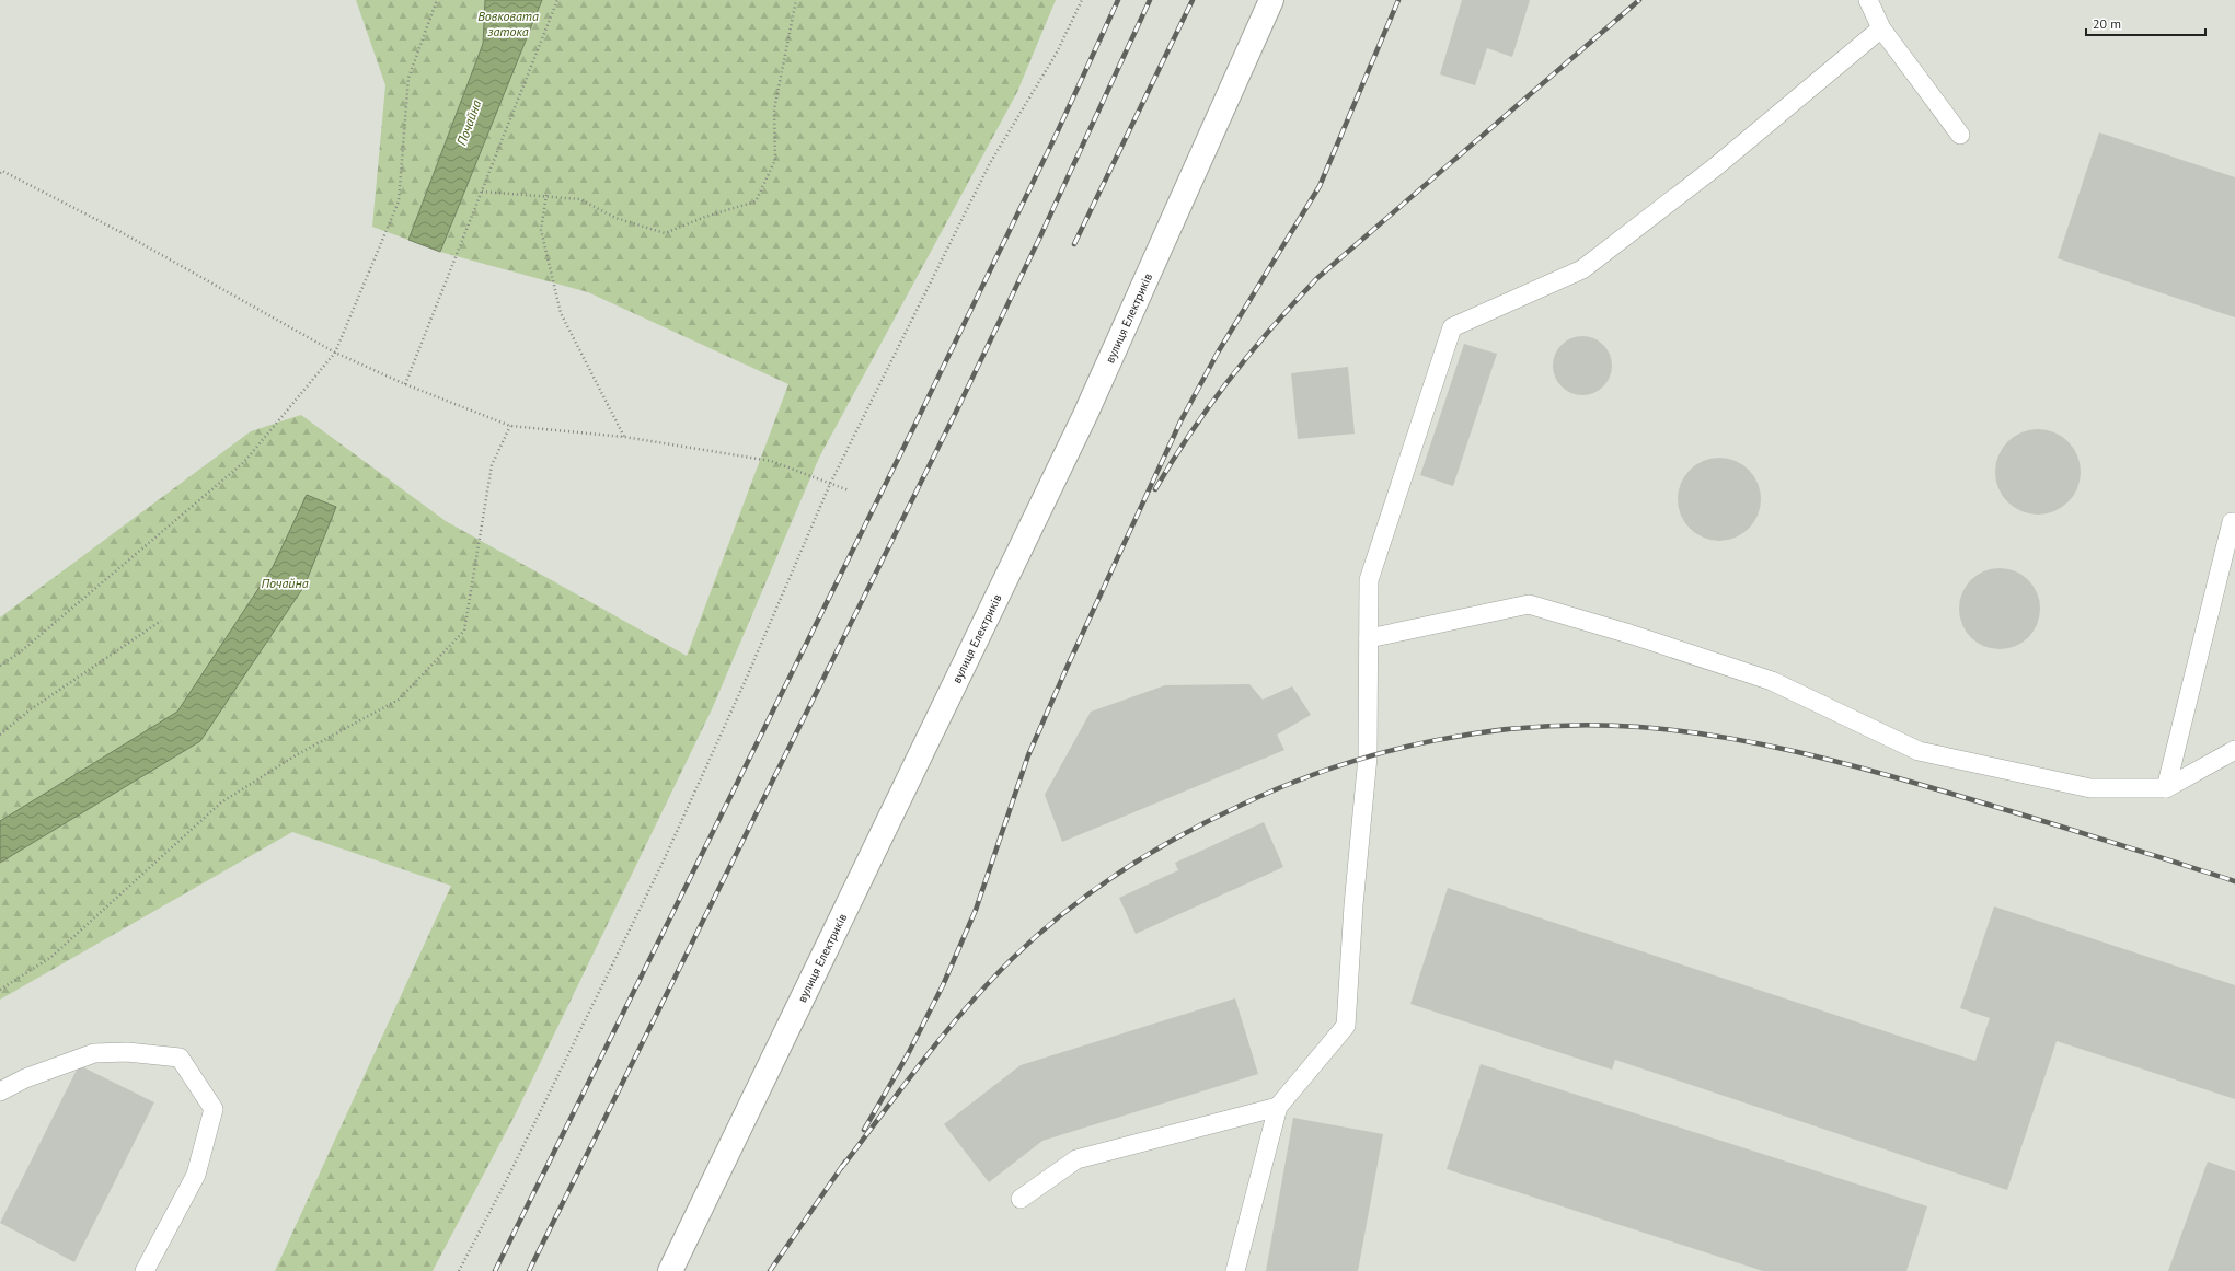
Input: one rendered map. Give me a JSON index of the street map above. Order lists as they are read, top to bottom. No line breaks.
{"streets":{"street":["вулиця Електриків"]},"water":["Вовковата затока","Почайна"],"scale_bar":"20 m"}
